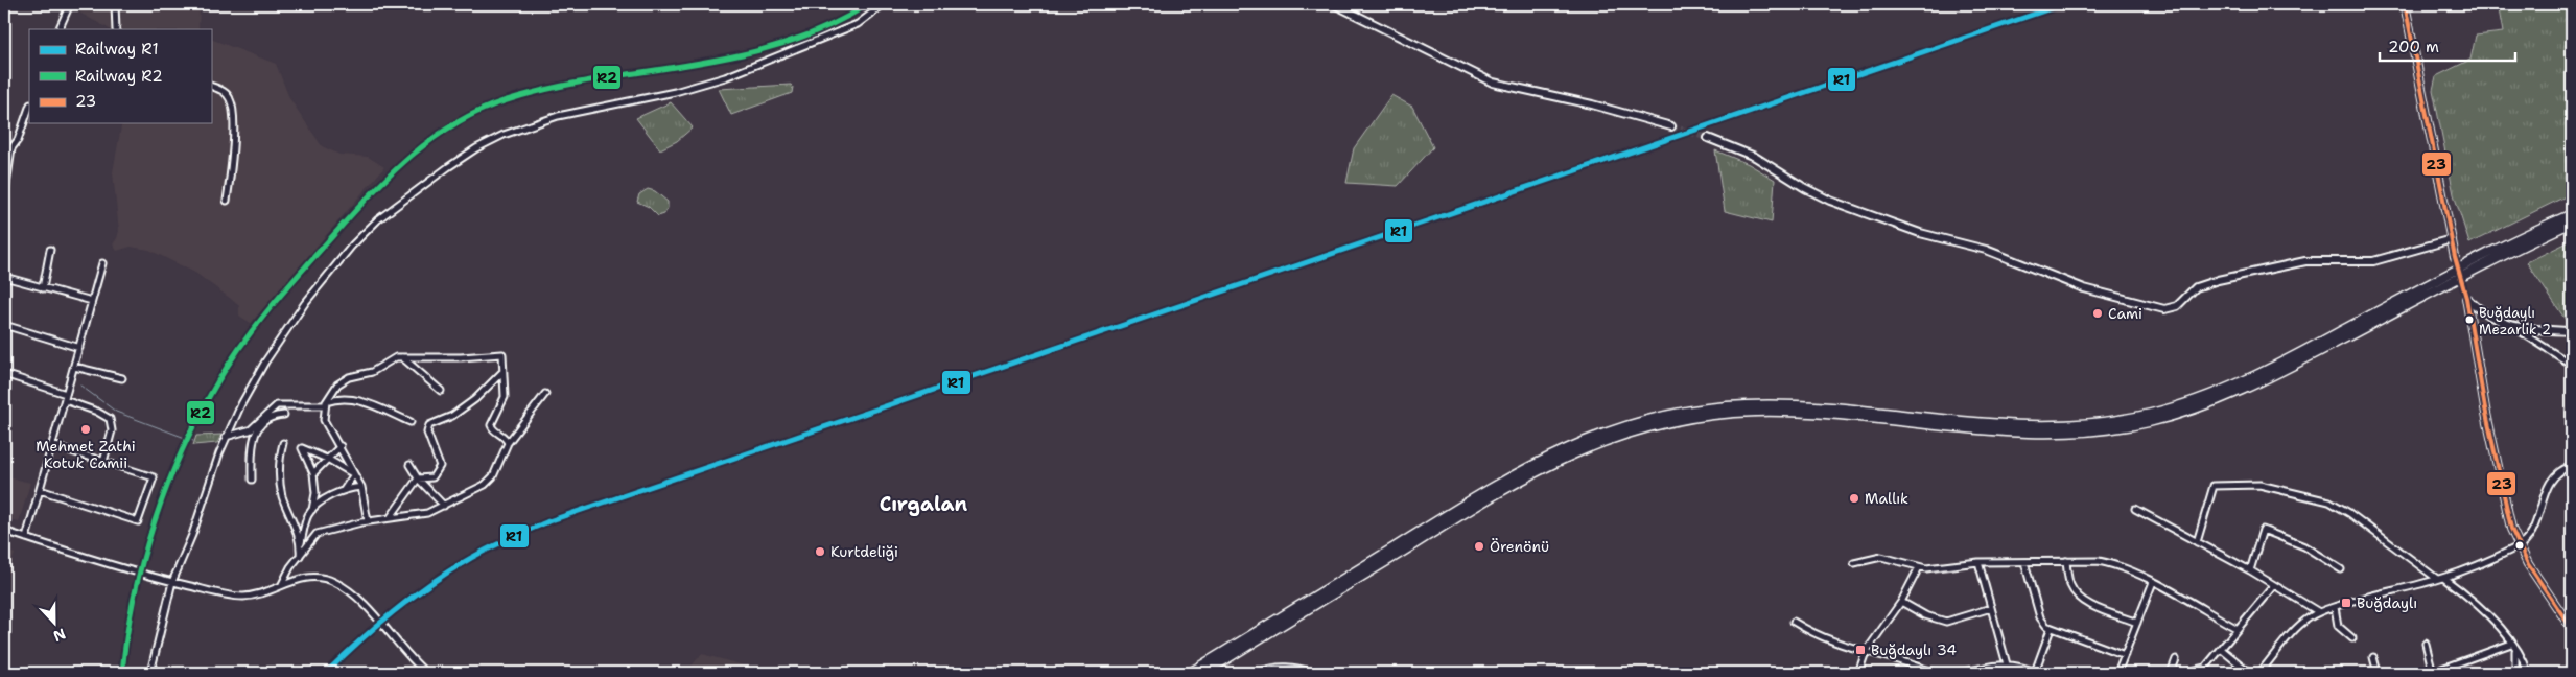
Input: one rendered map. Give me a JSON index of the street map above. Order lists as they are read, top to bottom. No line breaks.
{"districts":["Cırgalan"],"places":{"other":["Cami","Buğdaylı Mezarlık 2","Mehmet Zathi Kotuk Camii","Mallık","Örenönü","Kurtdeliği"],"transit":["Buğdaylı","Buğdaylı 34"]},"lines":["rail line R1","rail line R2","transit line 23"],"legend":["Railway R1","Railway R2","23"],"scale_bar":"200 m","north":"bottom"}
